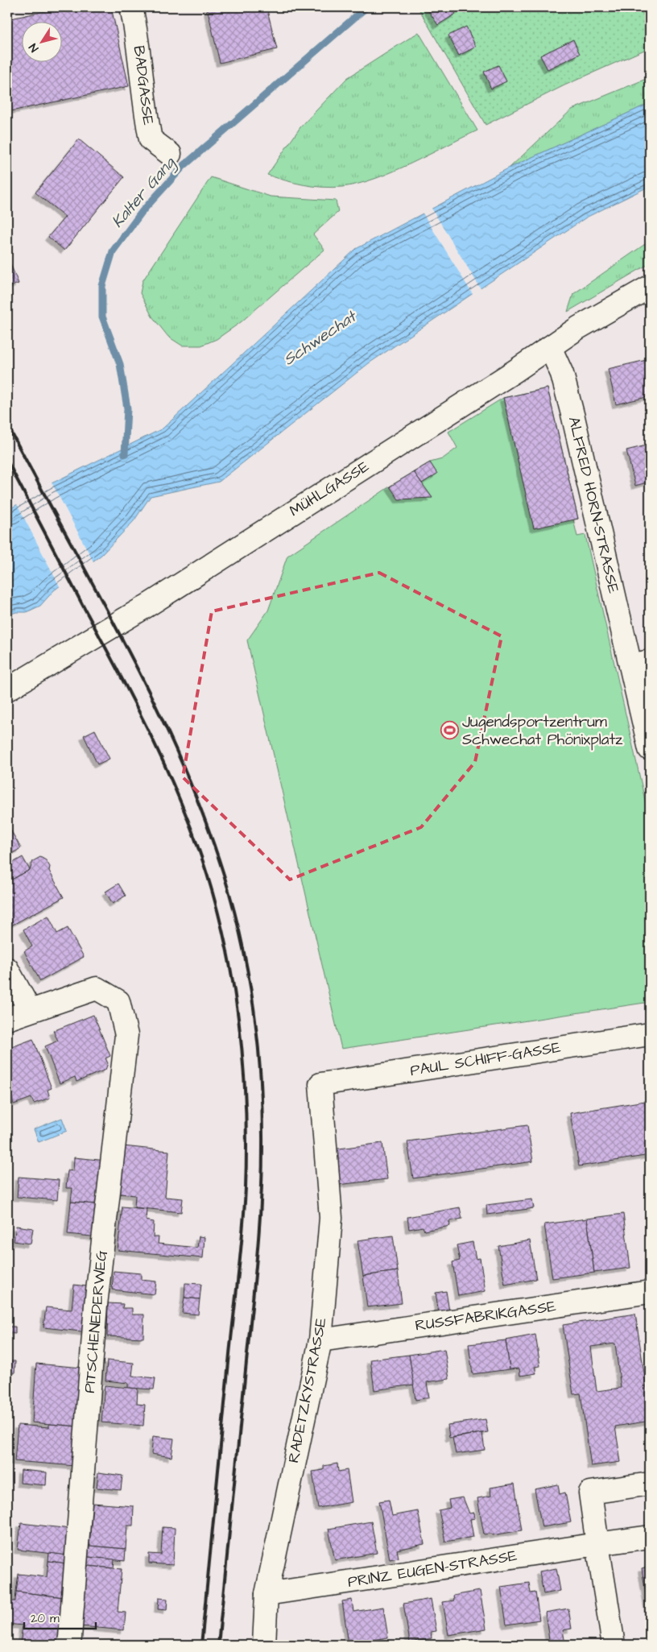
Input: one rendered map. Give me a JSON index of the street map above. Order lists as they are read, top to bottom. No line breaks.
{"streets":{"street":["BADGASSE","MÜHLGASSE","ALFRED HORN-STRASSE","PAUL SCHIFF-GASSE","RUSSFABRIKGASSE","PITSCHENEDERWEG","RADETZKYSTRASSE","PRINZ EUGEN-STRASSE"]},"crossings":[["MÜHLGASSE","ALFRED HORN-STRASSE"],["PAUL SCHIFF-GASSE","RADETZKYSTRASSE"],["RUSSFABRIKGASSE","RADETZKYSTRASSE"],["RADETZKYSTRASSE","PRINZ EUGEN-STRASSE"]],"water":["Kalter Gang","Schwechat"],"places":{"sports":["Jugendsportzentrum Schwechat Phönixplatz"]},"scale_bar":"20 m","north":"bottom left"}
